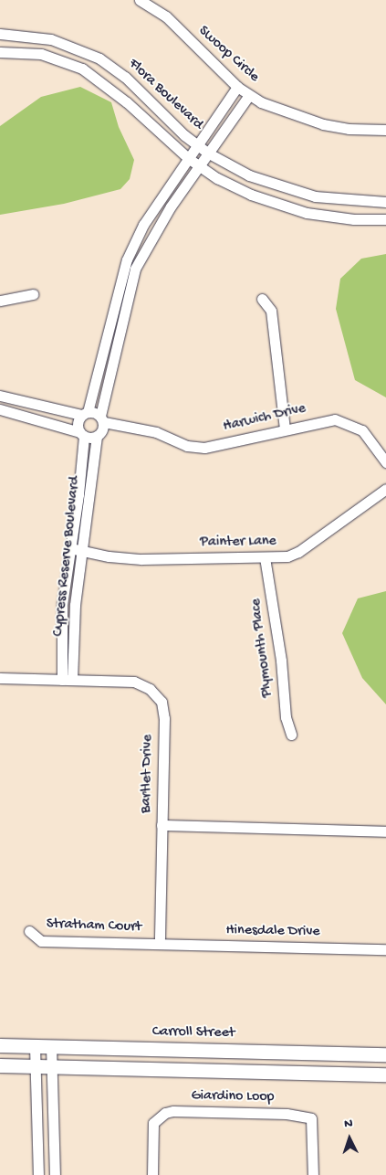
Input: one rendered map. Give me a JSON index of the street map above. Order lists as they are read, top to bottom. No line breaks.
{"streets":{"main road":["Carroll Street"],"street":["Swoop Circle","Flora Boulevard","Harwich Drive","Painter Lane","Cypress Reserve Boulevard","Plymounth Place","Bartlet Drive","Stratham Court","Hinesdale Drive","Giardino Loop"]},"crossings":[["Swoop Circle","Cypress Reserve Boulevard"],["Flora Boulevard","Cypress Reserve Boulevard"],["Harwich Drive","Cypress Reserve Boulevard"],["Painter Lane","Cypress Reserve Boulevard"],["Painter Lane","Plymounth Place"],["Cypress Reserve Boulevard","Bartlet Drive"],["Bartlet Drive","Stratham Court"],["Bartlet Drive","Hinesdale Drive"],["Stratham Court","Hinesdale Drive"]],"north":"top"}
